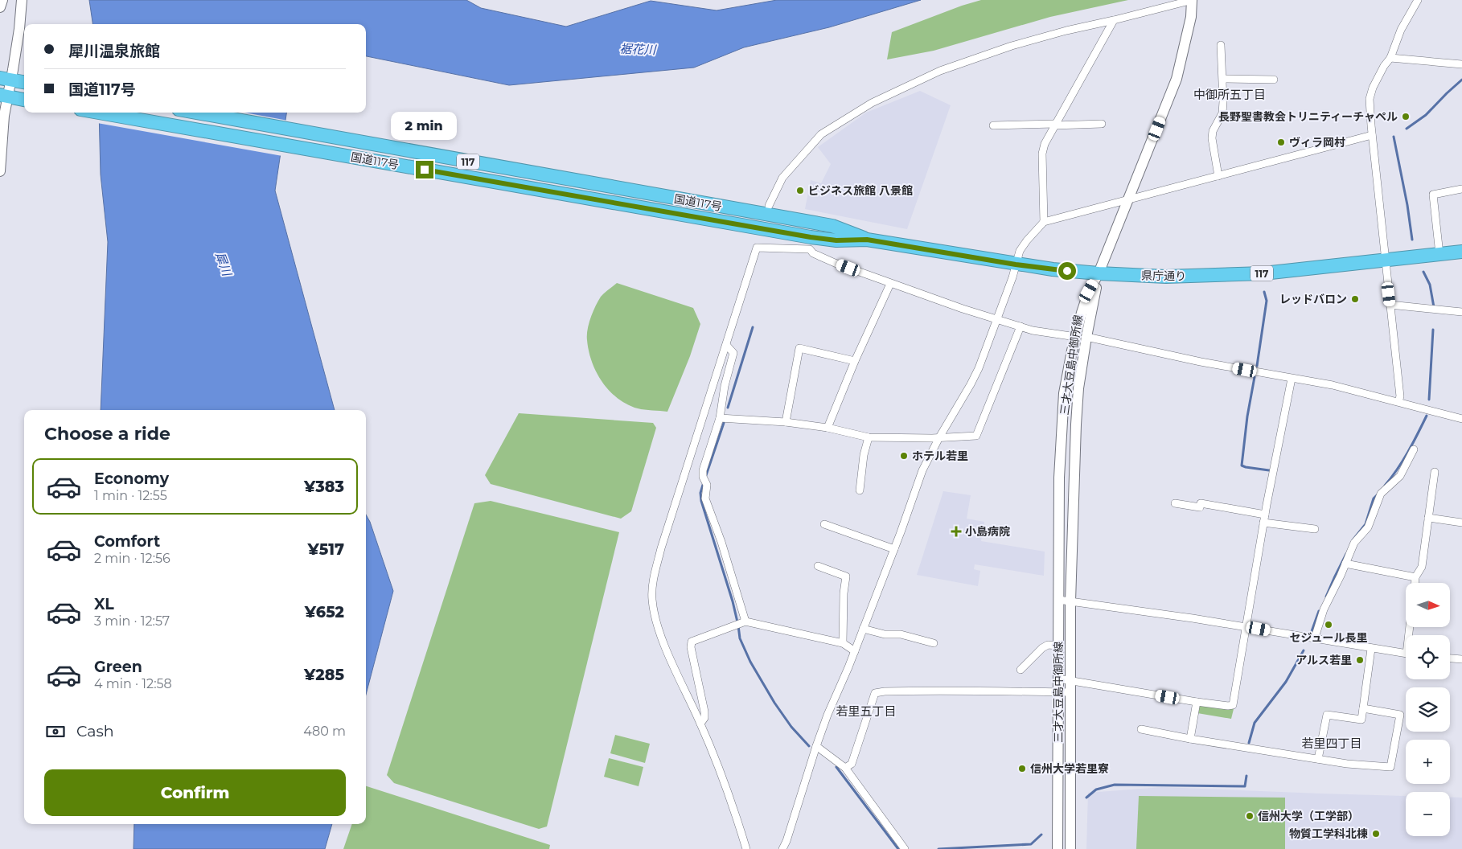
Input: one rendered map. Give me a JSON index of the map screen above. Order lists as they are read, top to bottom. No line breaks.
{"streets":{"highway":["国道117号","117","県庁通り"],"main road":["三才大豆島中御所線"]},"crossings":[["国道117号","県庁通り"],["県庁通り","三才大豆島中御所線"]],"districts":["中御所五丁目","若里五丁目","若里四丁目"],"water":["裾花川","犀川"],"places":{"other":["長野聖書教会トリニティーチャペル","ヴィラ岡村","ビジネス旅館 八景館","レッドバロン","ホテル若里","セジュール長里","アルス若里","信州大学若里寮","信州大学（工学部）","物質工学科北棟"],"health":["小島病院"]},"north":"right","page":{"banner":["犀川温泉旅館","国道117号"],"bubble":"2 min","heading":"Choose a ride","list":[{"name":"Economy","note":"1 min · 12:55","value":"¥383"},{"name":"Comfort","note":"2 min · 12:56","value":"¥517"},{"name":"XL","note":"3 min · 12:57","value":"¥652"},{"name":"Green","note":"4 min · 12:58","value":"¥285"}],"map_buttons":["+","−"],"pay":["Cash","480 m"],"buttons":"Confirm"}}
